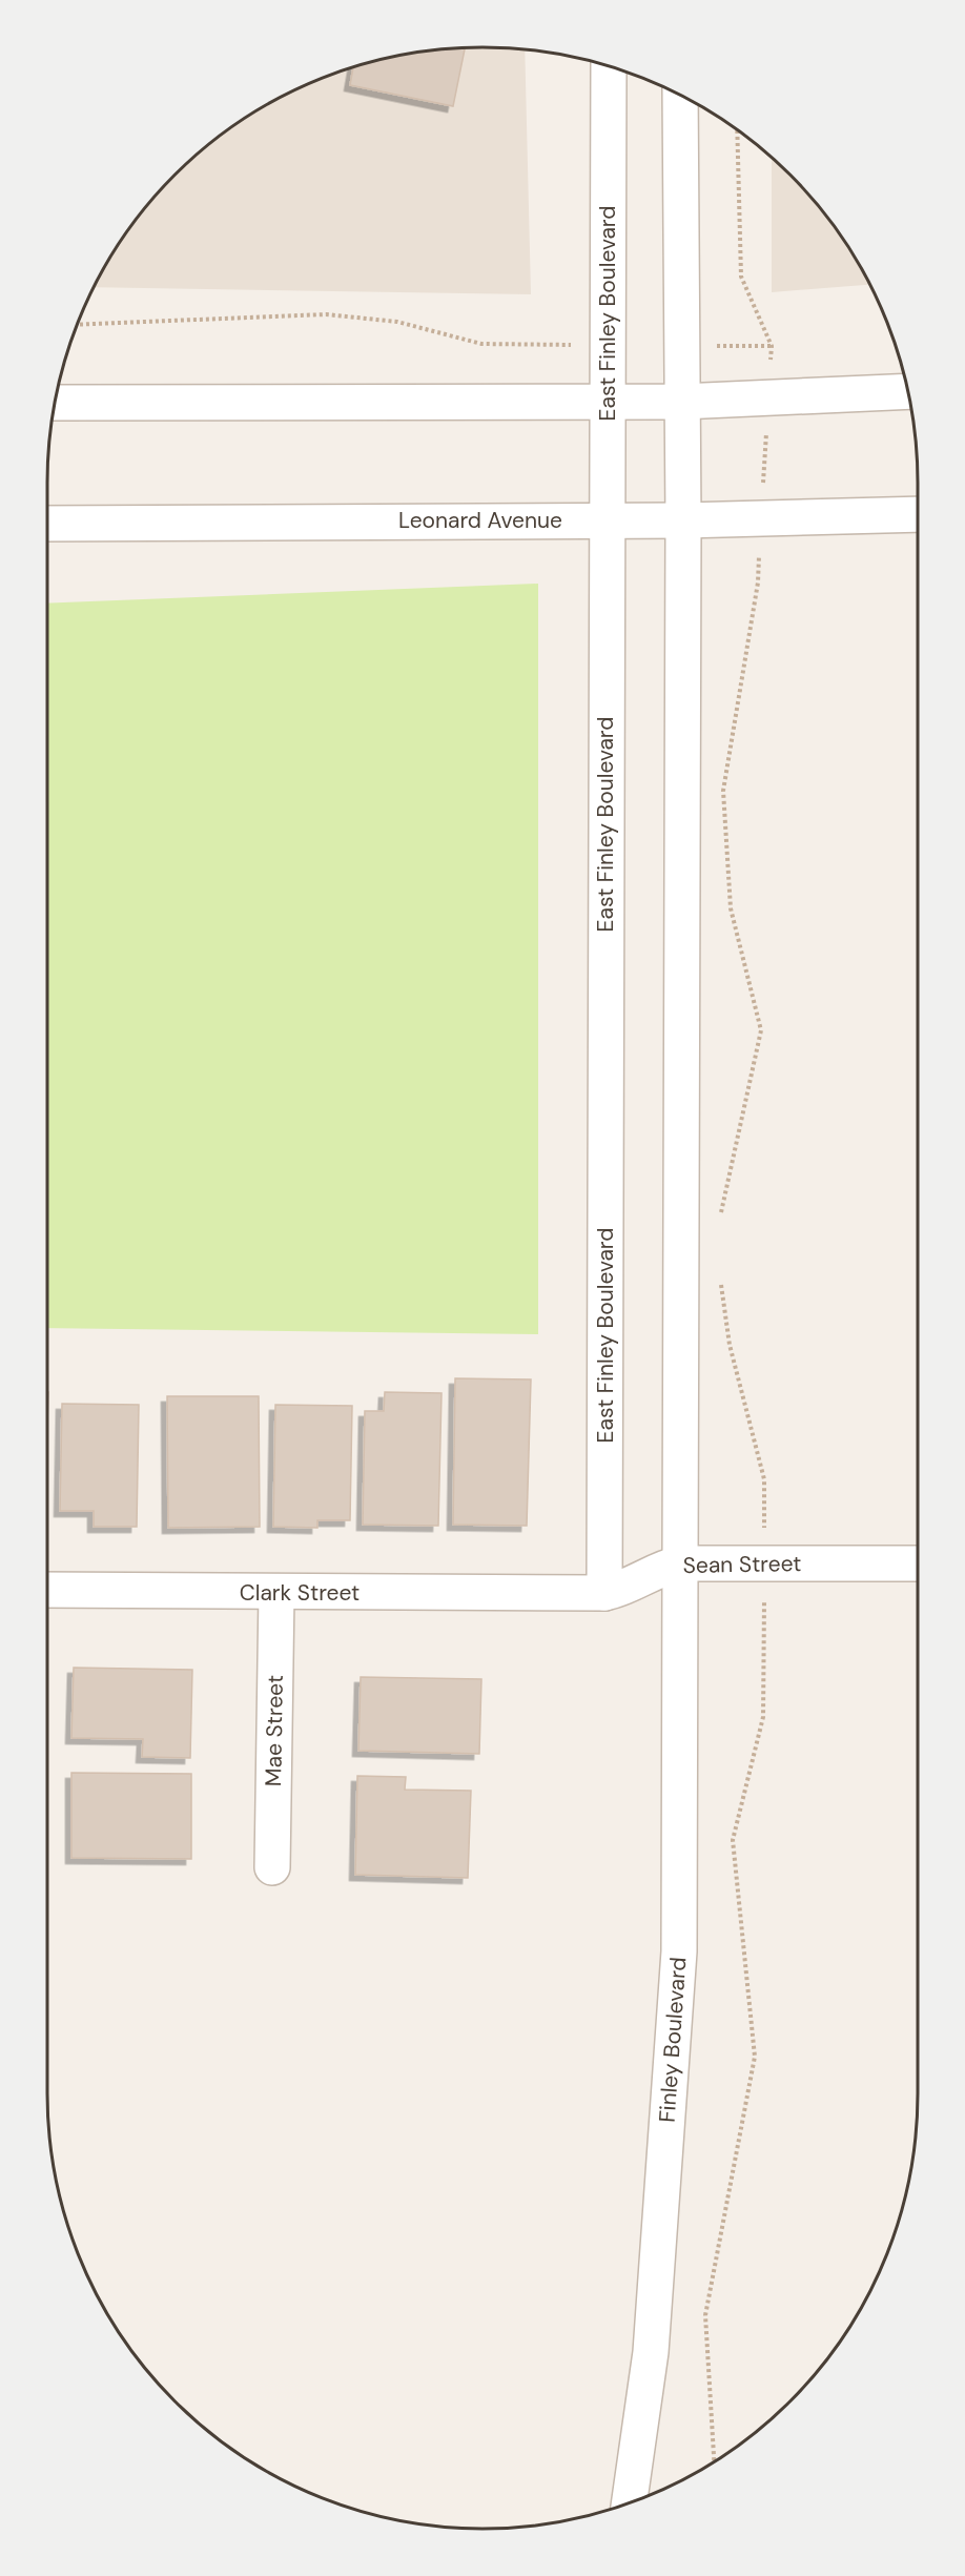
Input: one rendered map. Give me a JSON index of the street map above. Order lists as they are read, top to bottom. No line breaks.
{"streets":{"street":["East Finley Boulevard","Leonard Avenue","Sean Street","Clark Street","Mae Street","Finley Boulevard"]},"crossings":[["East Finley Boulevard","Leonard Avenue"],["East Finley Boulevard","Sean Street"],["Sean Street","Clark Street"],["Sean Street","Finley Boulevard"],["Clark Street","Mae Street"]]}
